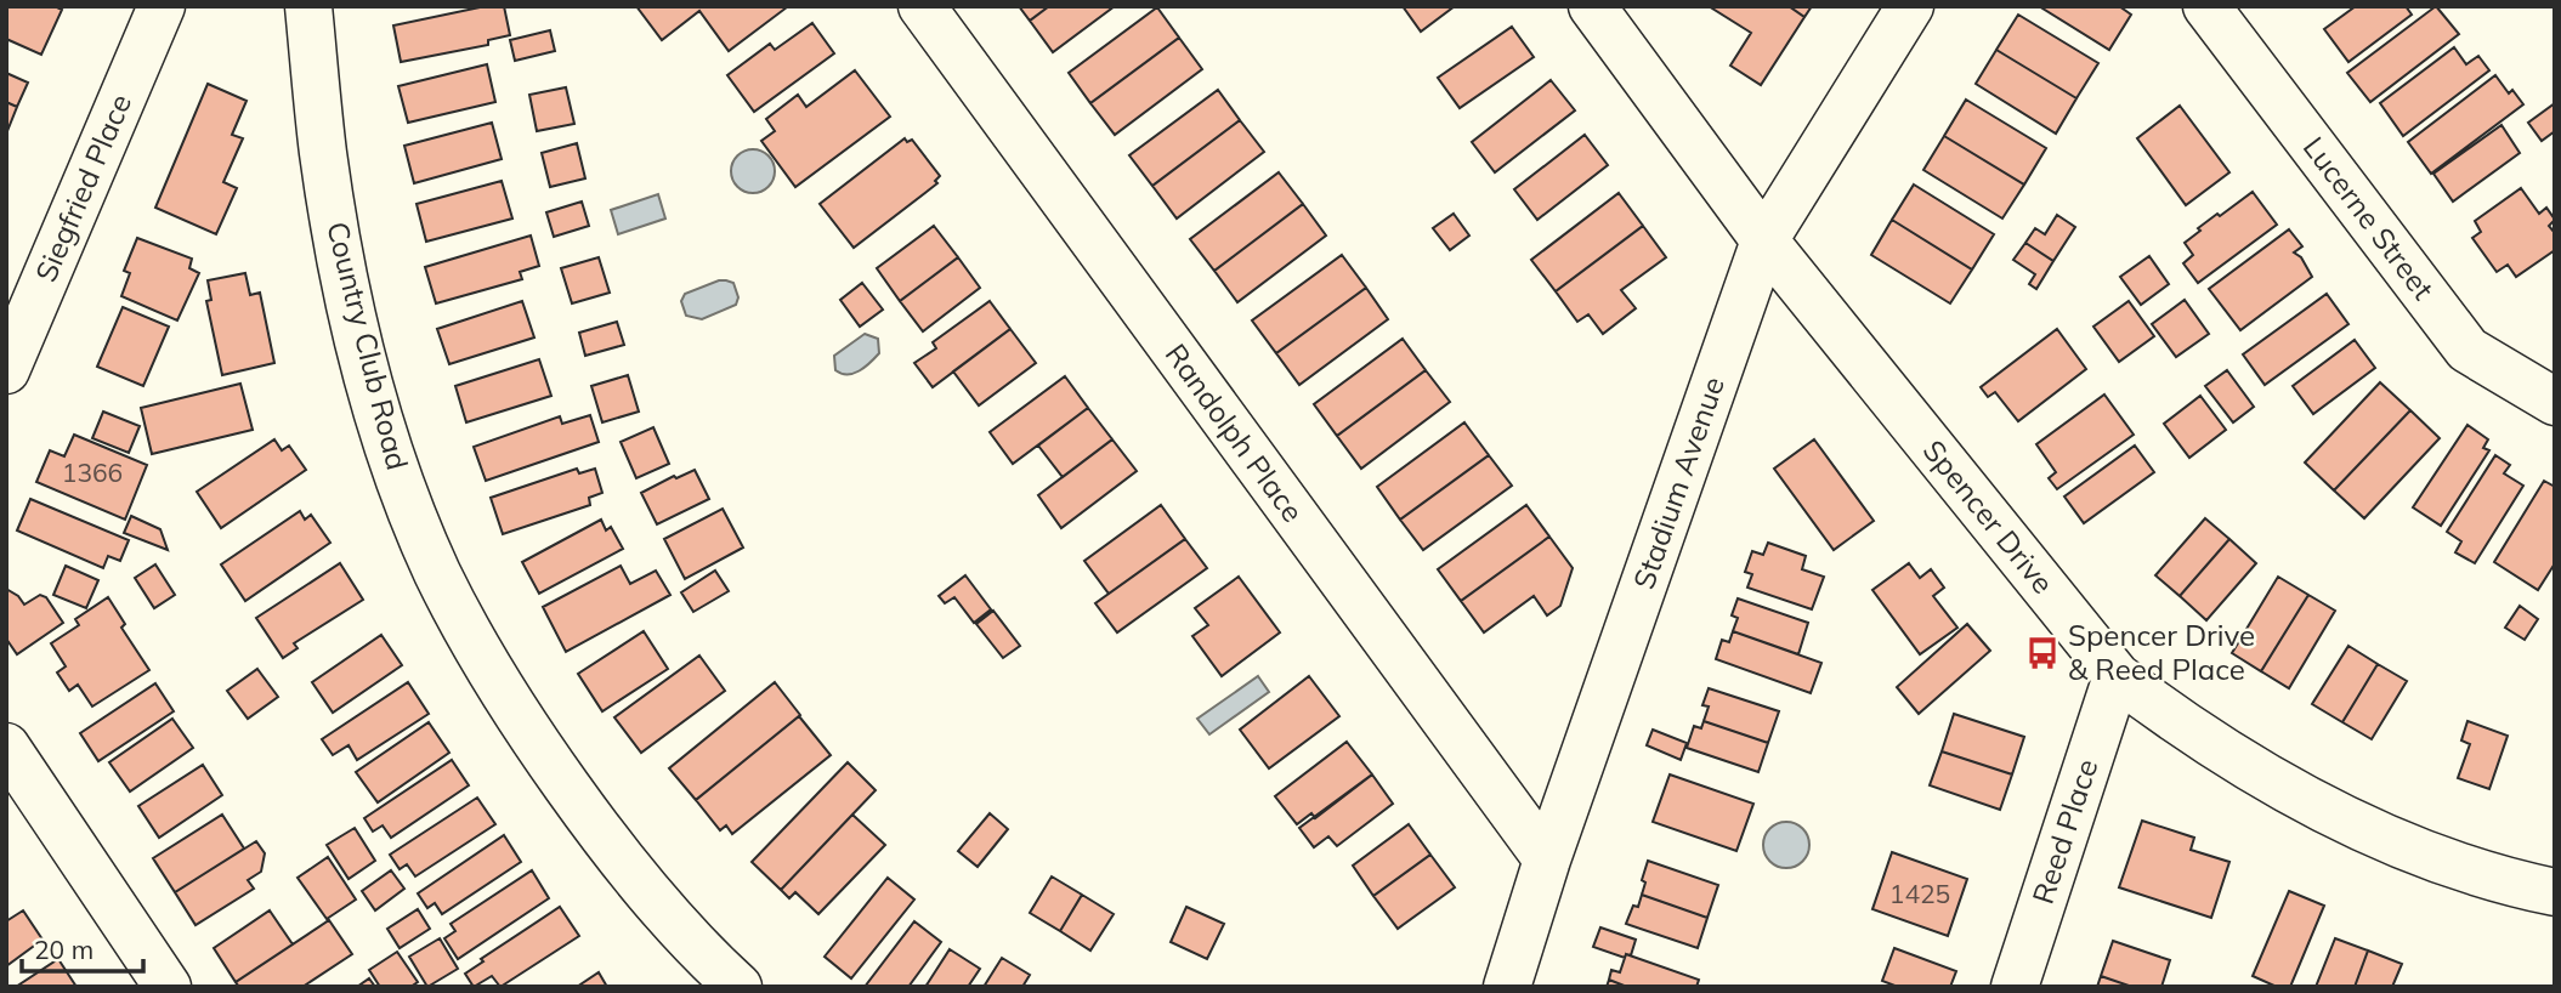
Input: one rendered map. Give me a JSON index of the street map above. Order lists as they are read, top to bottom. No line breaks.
{"streets":{"street":["Siegfried Place","Lucerne Street","Country Club Road","Randolph Place","Stadium Avenue","Spencer Drive","Reed Place"]},"crossings":[["Randolph Place","Stadium Avenue"],["Stadium Avenue","Spencer Drive"],["Spencer Drive","Reed Place"]],"places":{"bus stop":["Spencer Drive & Reed Place"]},"house_numbers":["1366","1425"],"scale_bar":"20 m"}
